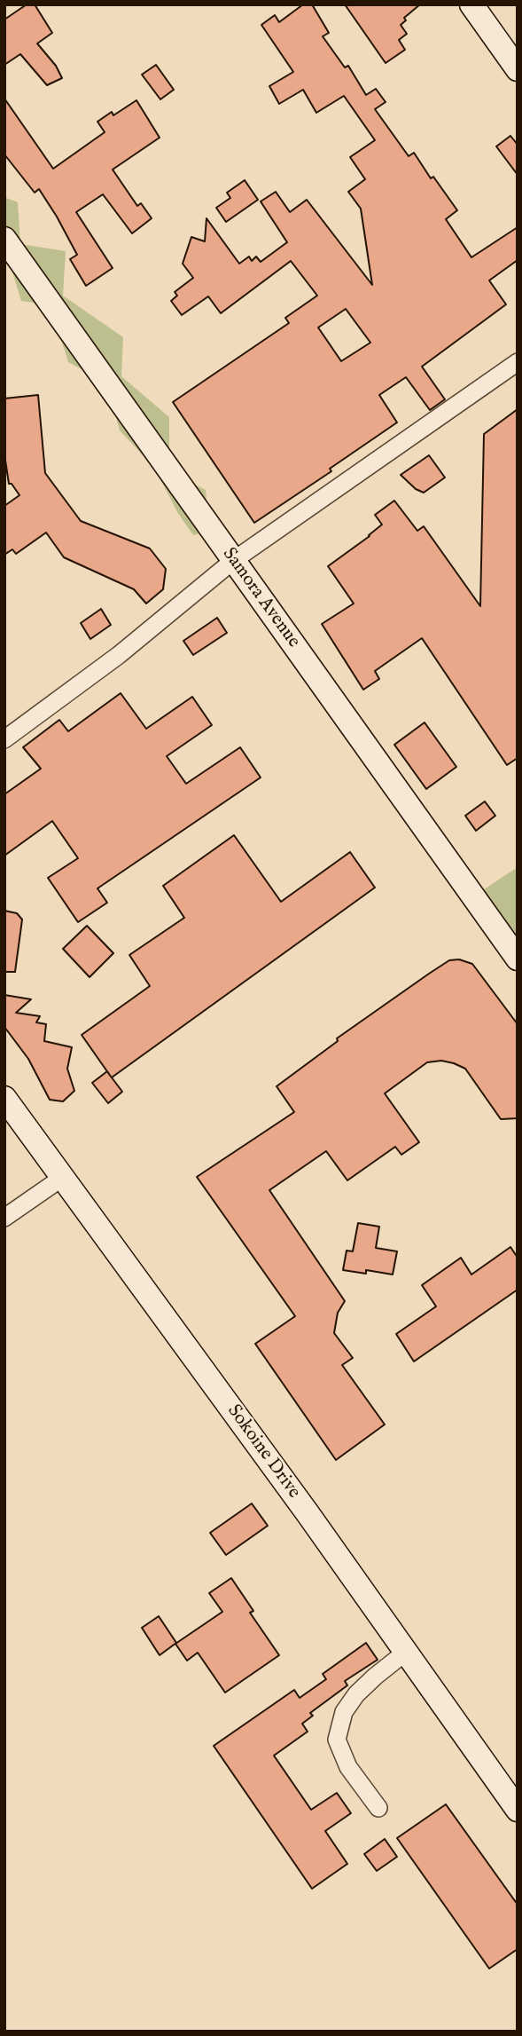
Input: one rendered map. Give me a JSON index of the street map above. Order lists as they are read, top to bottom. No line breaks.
{"streets":{"street":["Samora Avenue","Sokoine Drive"]}}
